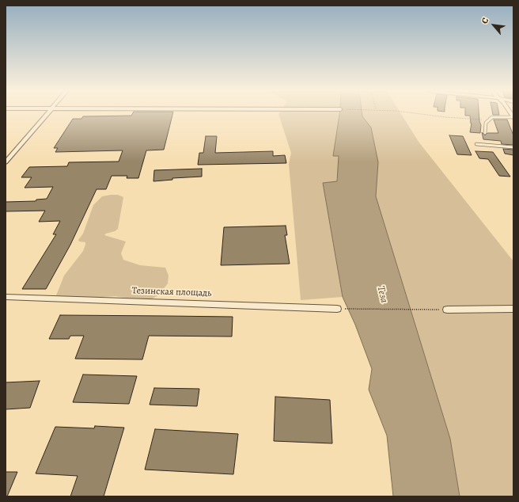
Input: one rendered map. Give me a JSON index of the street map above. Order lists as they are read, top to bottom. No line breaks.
{"streets":{"street":["Тезинская площадь"]},"water":["Теза"],"north":"top left"}
